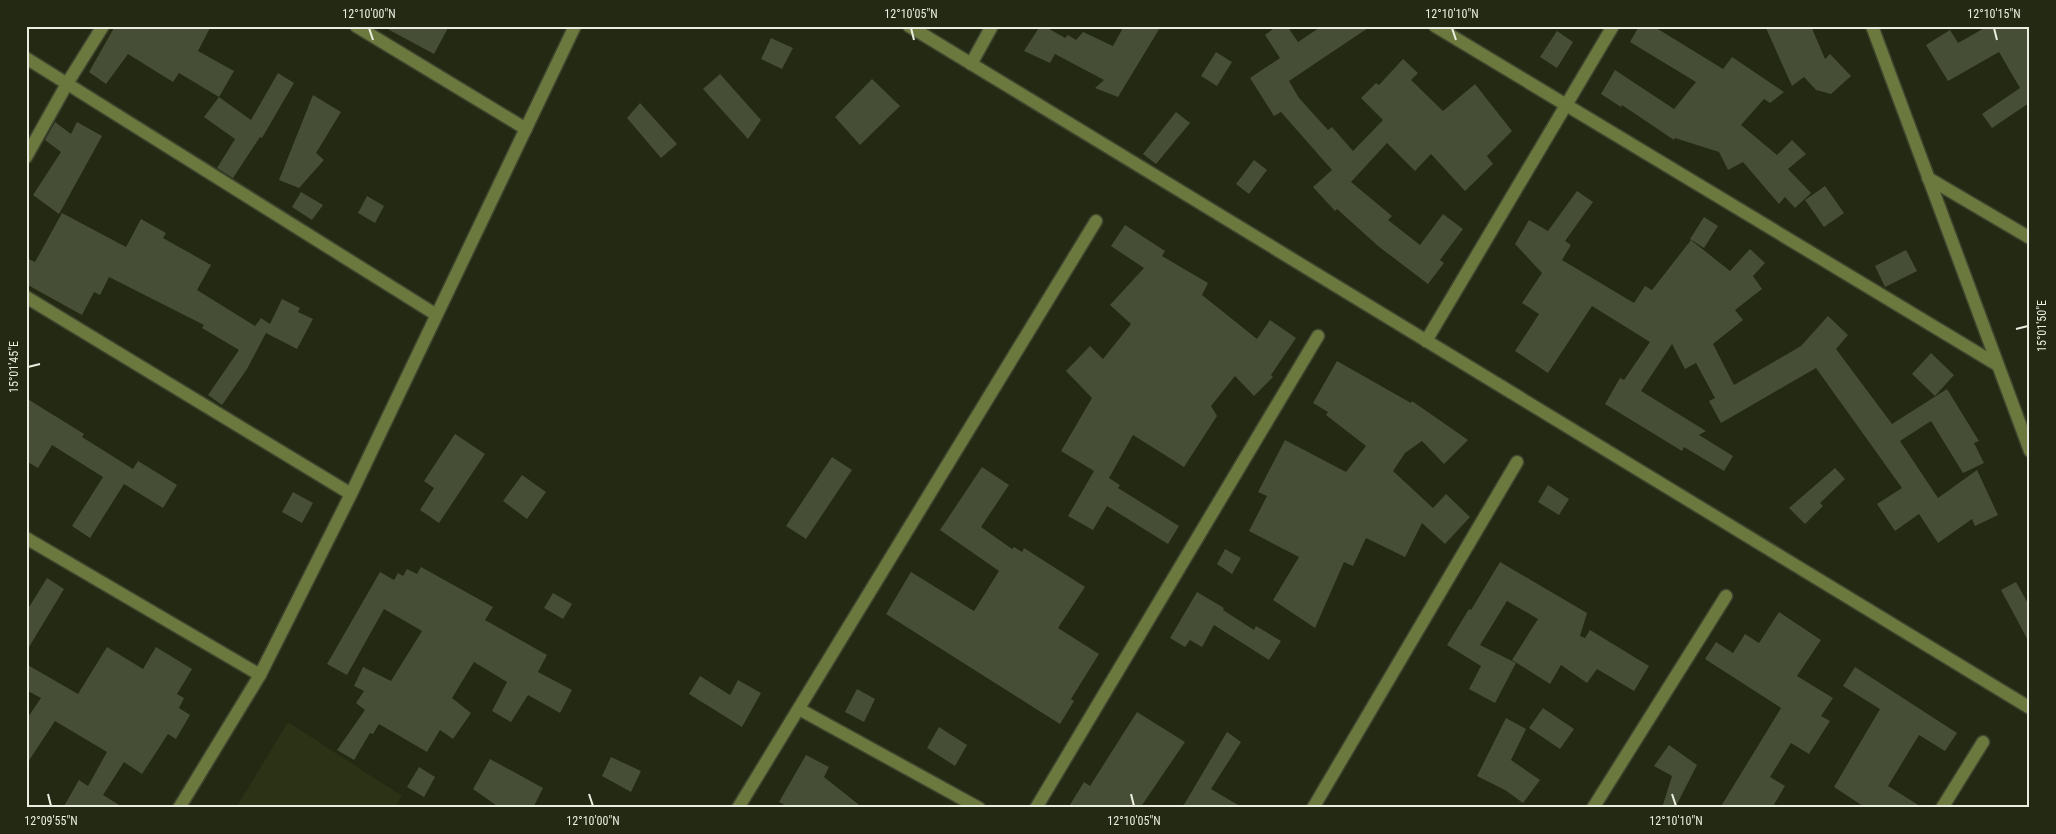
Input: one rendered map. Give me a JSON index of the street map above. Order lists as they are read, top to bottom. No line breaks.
{"coordinates":["12°10'00\"N","12°10'05\"N","12°10'10\"N","12°10'15\"N","15°01'50\"E","15°01'45\"E","12°09'55\"N"]}
